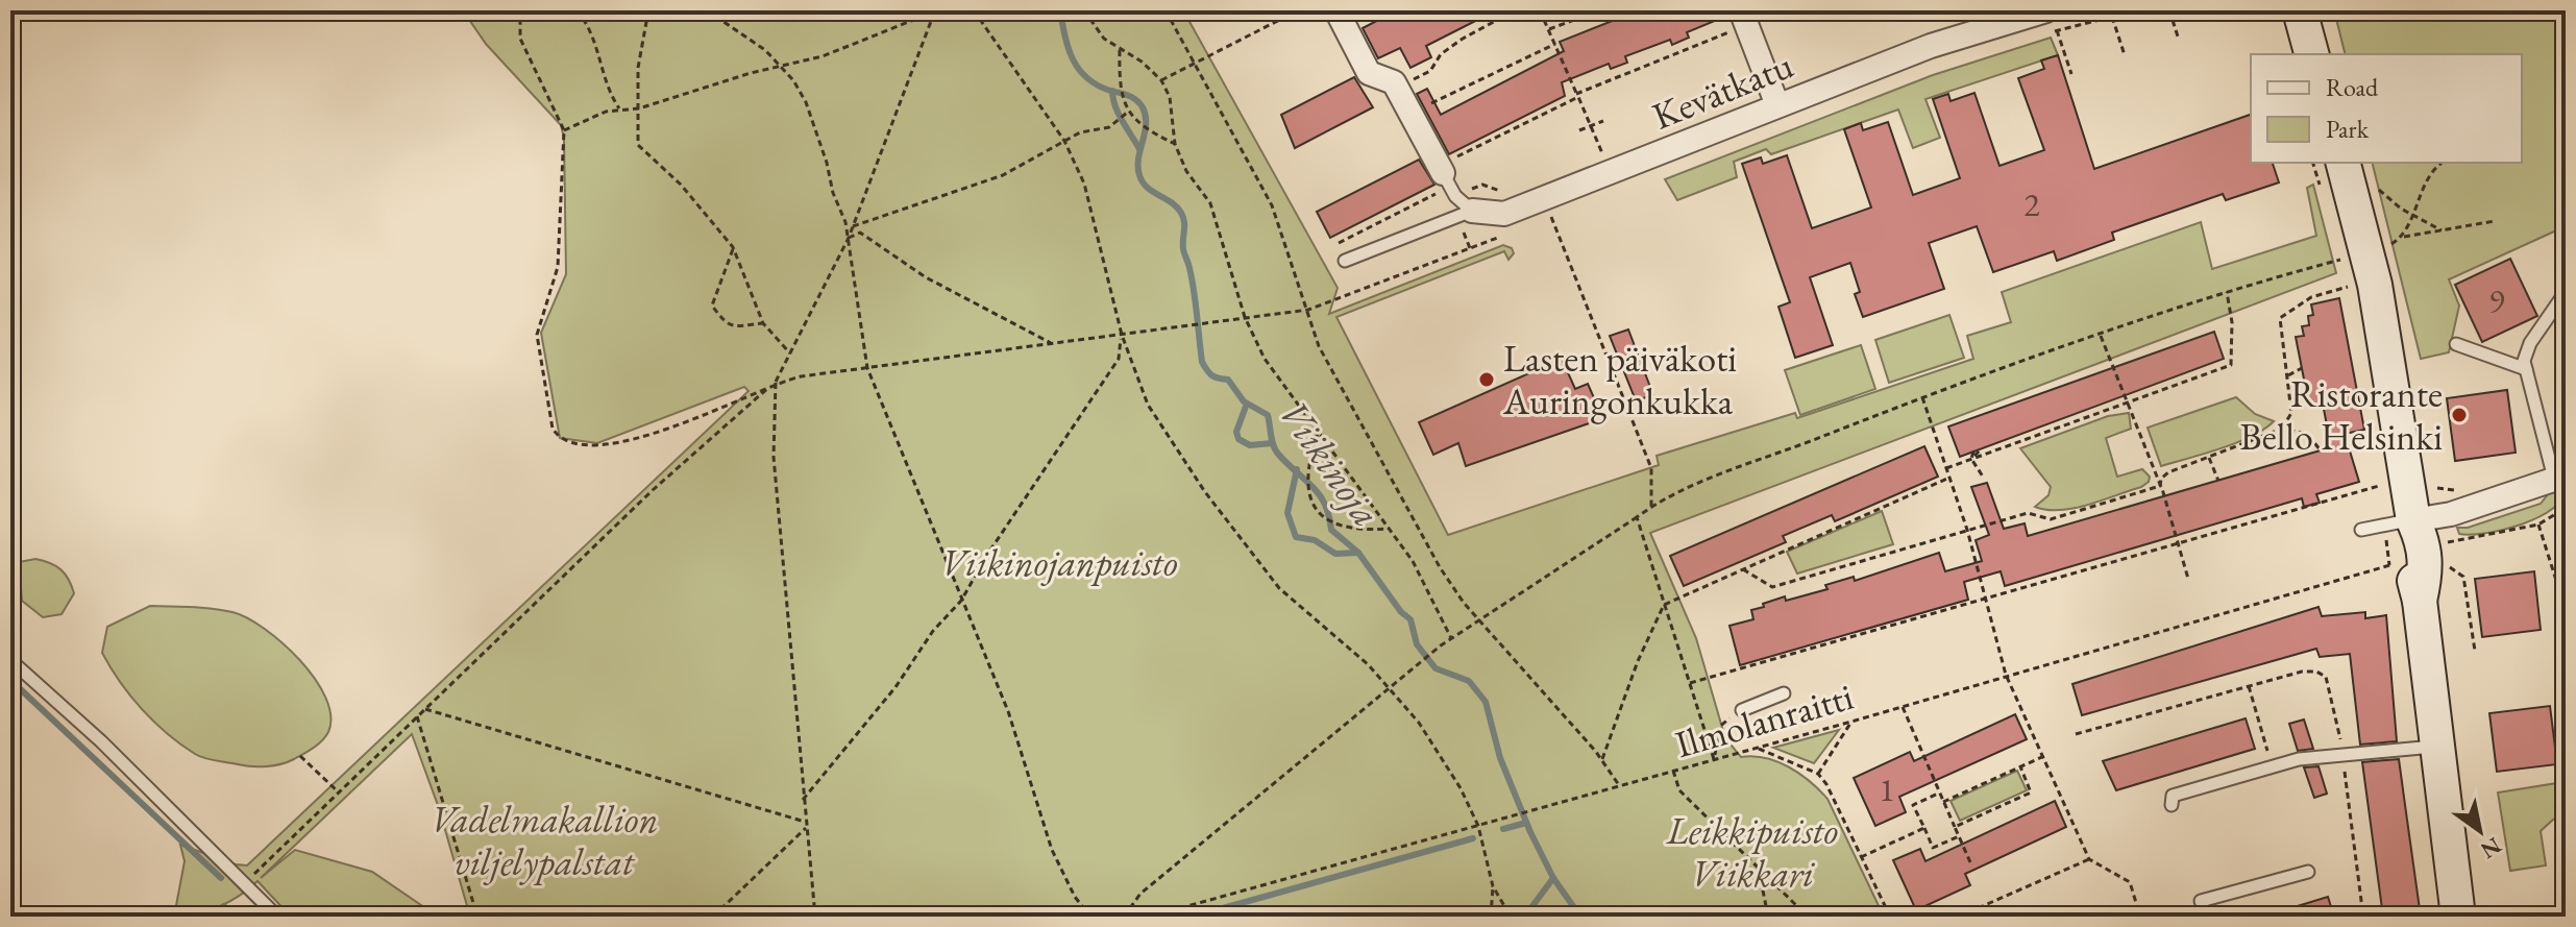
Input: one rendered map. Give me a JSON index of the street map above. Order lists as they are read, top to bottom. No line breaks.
{"streets":{"street":["Kevätkatu"],"path":["Ilmolanraitti"]},"water":["Viikinoja"],"parks":["Viikinojanpuisto","Vadelmakallion viljelypalstat","Leikkipuisto Viikkari"],"places":["Lasten päiväkoti Auringonkukka","Ristorante Bello Helsinki"],"house_numbers":["2","9","1"],"legend":["Road","Park"],"north":"bottom right"}
